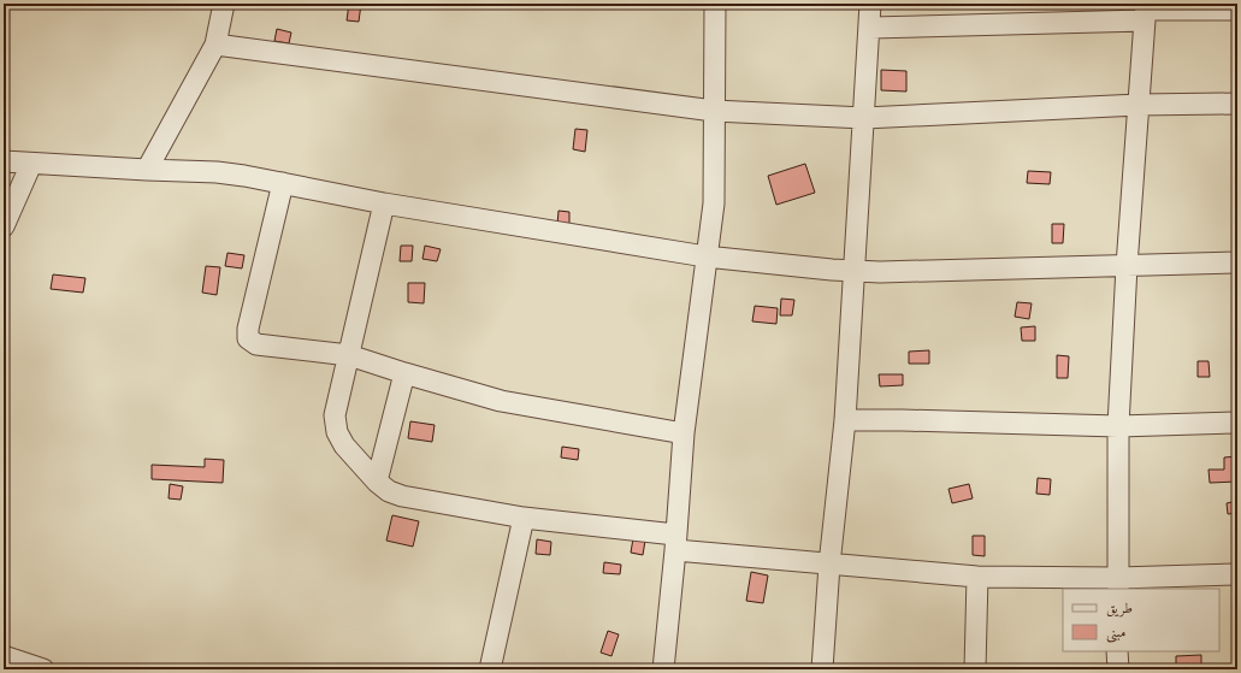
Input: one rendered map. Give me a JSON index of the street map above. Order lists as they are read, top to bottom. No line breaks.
{"legend":["طريق","مبنى"]}
